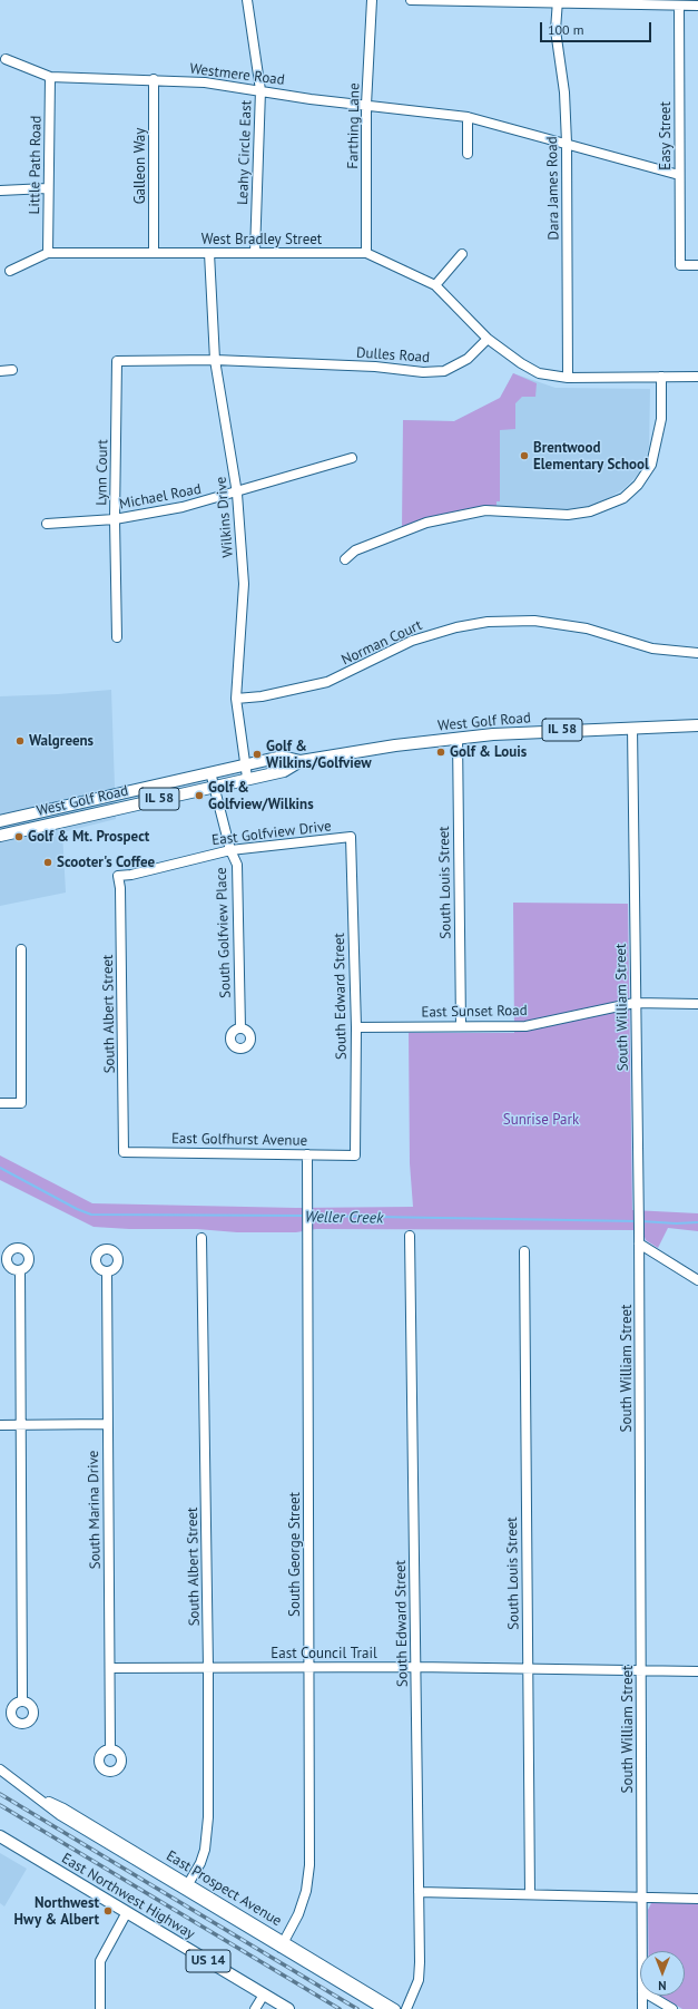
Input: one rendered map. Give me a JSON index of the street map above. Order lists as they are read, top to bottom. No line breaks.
{"streets":{"main road":["West Golf Road","IL 58","East Northwest Highway","US 14"],"street":["Westmere Road","Farthing Lane","Easy Street","Leahy Circle East","Little Path Road","Galleon Way","Dara James Road","West Bradley Street","Dulles Road","Lynn Court","Michael Road","Wilkins Drive","Norman Court","East Golfview Drive","South Louis Street","South Golfview Place","South Edward Street","South William Street","East Sunset Road","South Albert Street","East Golfhurst Avenue","South Marina Drive","South George Street","East Council Trail","East Prospect Avenue"]},"crossings":[["Westmere Road","Farthing Lane"],["Westmere Road","Easy Street"],["Westmere Road","Leahy Circle East"],["Westmere Road","Little Path Road"],["Westmere Road","Galleon Way"],["Westmere Road","Dara James Road"],["Farthing Lane","West Bradley Street"],["Leahy Circle East","West Bradley Street"],["Little Path Road","West Bradley Street"],["Galleon Way","West Bradley Street"],["West Bradley Street","Dulles Road"],["West Bradley Street","Wilkins Drive"],["Dulles Road","Lynn Court"],["Dulles Road","Wilkins Drive"],["Lynn Court","Michael Road"],["Michael Road","Wilkins Drive"],["Wilkins Drive","Norman Court"],["Wilkins Drive","West Golf Road"],["West Golf Road","South Louis Street"],["West Golf Road","South Golfview Place"],["West Golf Road","South William Street"],["East Golfview Drive","South Golfview Place"],["East Golfview Drive","South Edward Street"],["East Golfview Drive","South Albert Street"],["South Louis Street","East Sunset Road"],["South Louis Street","East Council Trail"],["South Edward Street","East Sunset Road"],["South Edward Street","East Golfhurst Avenue"],["South Edward Street","East Council Trail"],["South William Street","East Sunset Road"],["South William Street","East Council Trail"],["South Albert Street","East Golfhurst Avenue"],["South Albert Street","East Council Trail"],["South Albert Street","East Prospect Avenue"],["East Golfhurst Avenue","South George Street"],["South Marina Drive","East Council Trail"],["South George Street","East Council Trail"],["South George Street","East Prospect Avenue"]],"water":["Weller Creek"],"parks":["Sunrise Park"],"places":["Brentwood Elementary School","Walgreens","Golf & Louis","Golf & Wilkins/Golfview","Golf & Golfview/Wilkins","Golf & Mt. Prospect","Scooter's Coffee","Northwest Hwy & Albert"],"scale_bar":"100 m","north":"bottom"}
